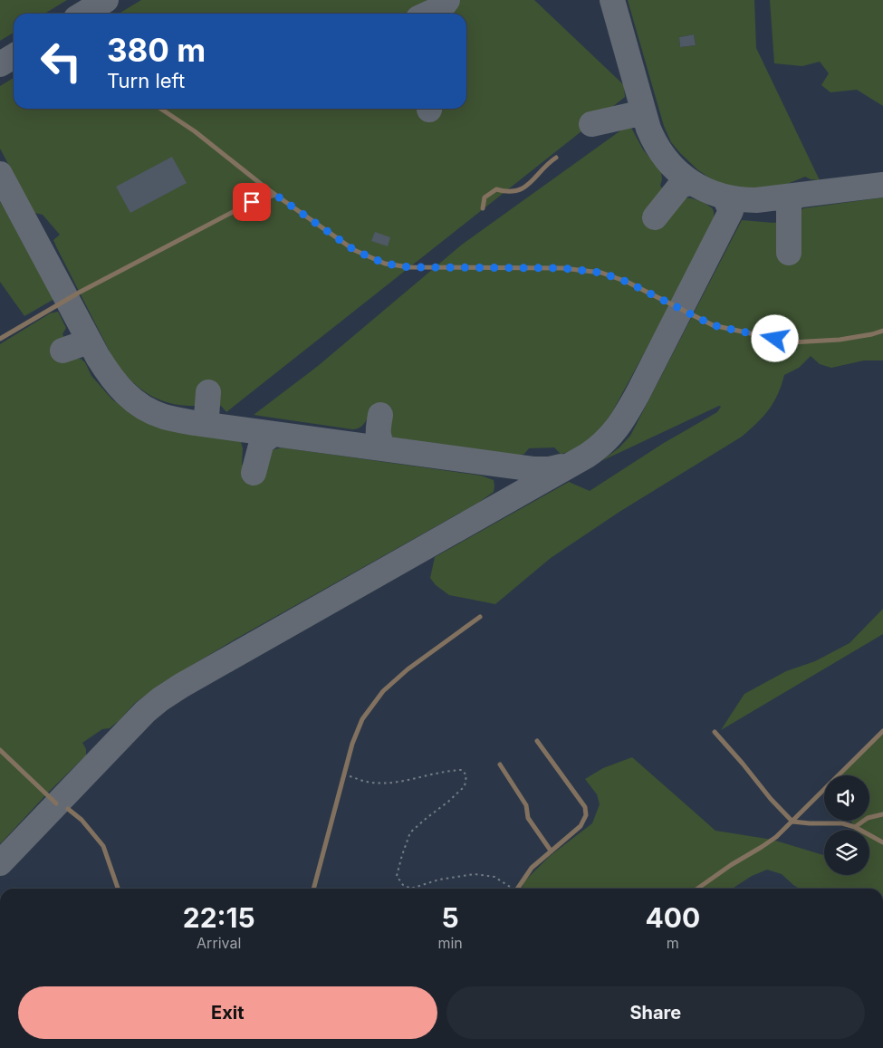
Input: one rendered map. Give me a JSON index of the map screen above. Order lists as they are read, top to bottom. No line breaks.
{"page":{"turn":["380 m","Turn left"],"eta":["22:15","Arrival","5","min","400","m"],"buttons":["Exit","Share"]}}
